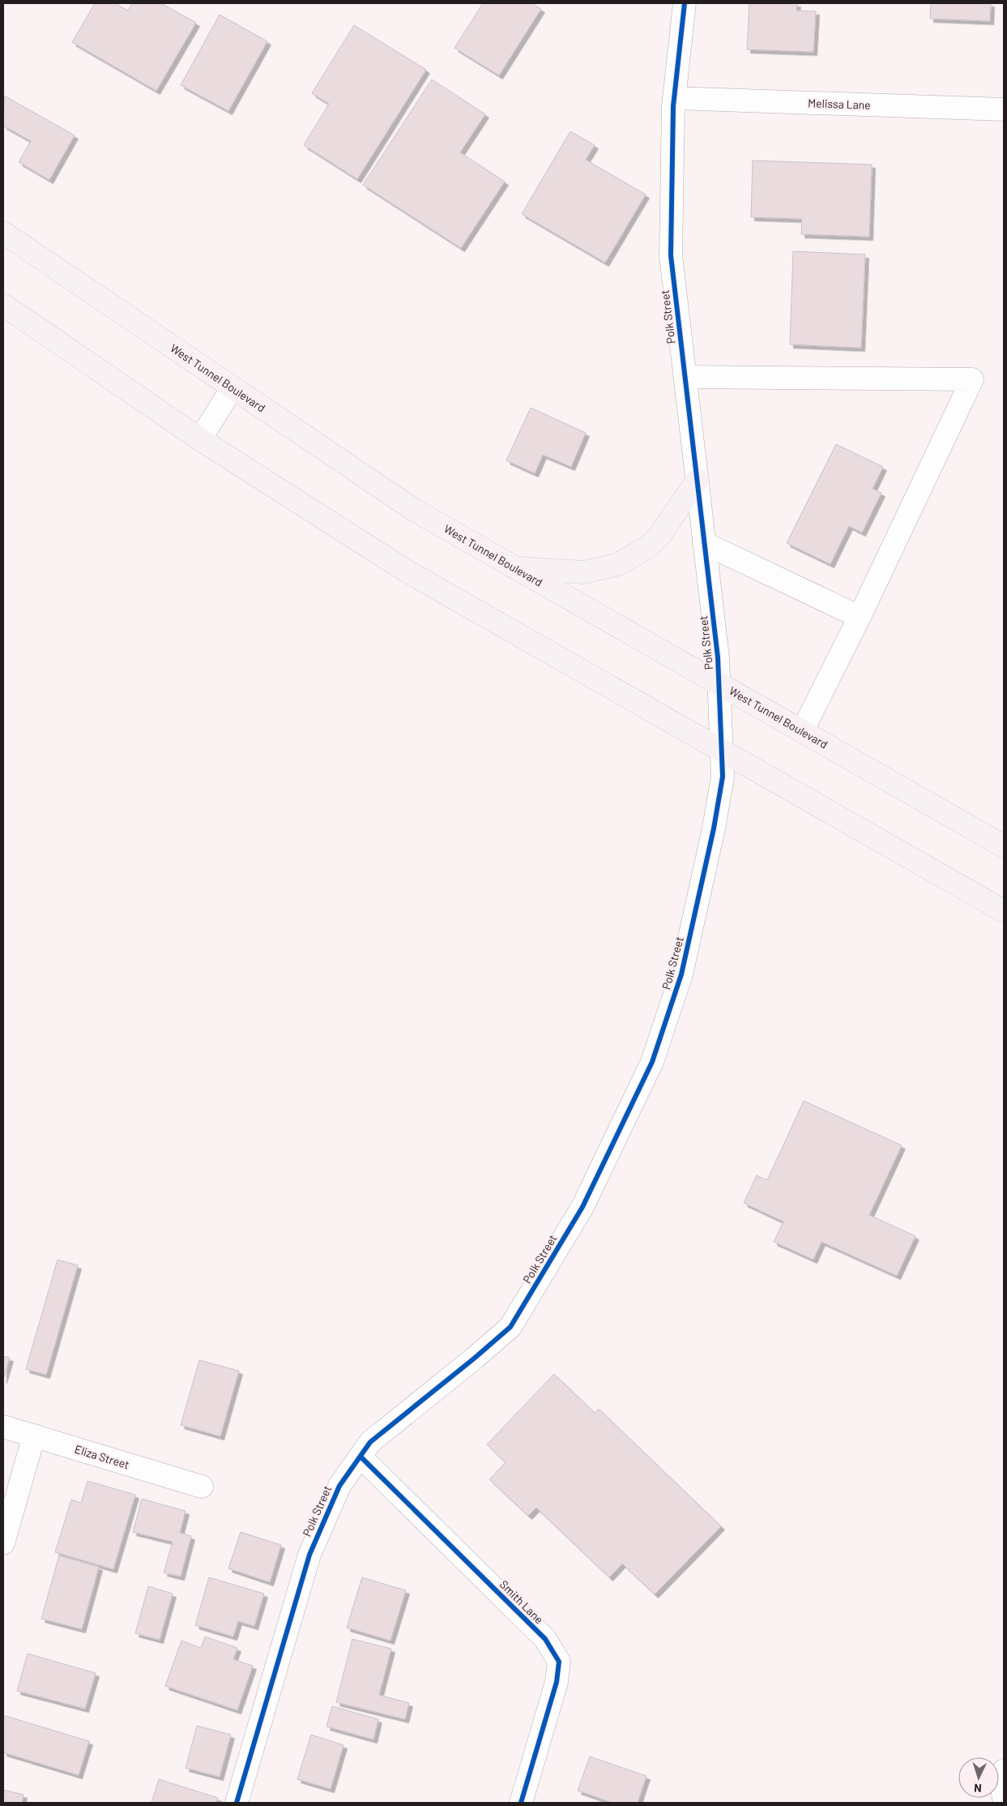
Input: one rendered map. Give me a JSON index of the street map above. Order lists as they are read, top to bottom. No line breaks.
{"streets":{"main road":["West Tunnel Boulevard"],"street":["Melissa Lane","Polk Street","Eliza Street","Smith Lane"]},"crossings":[["Melissa Lane","Polk Street"],["Polk Street","West Tunnel Boulevard"],["Polk Street","Smith Lane"]],"north":"bottom"}
